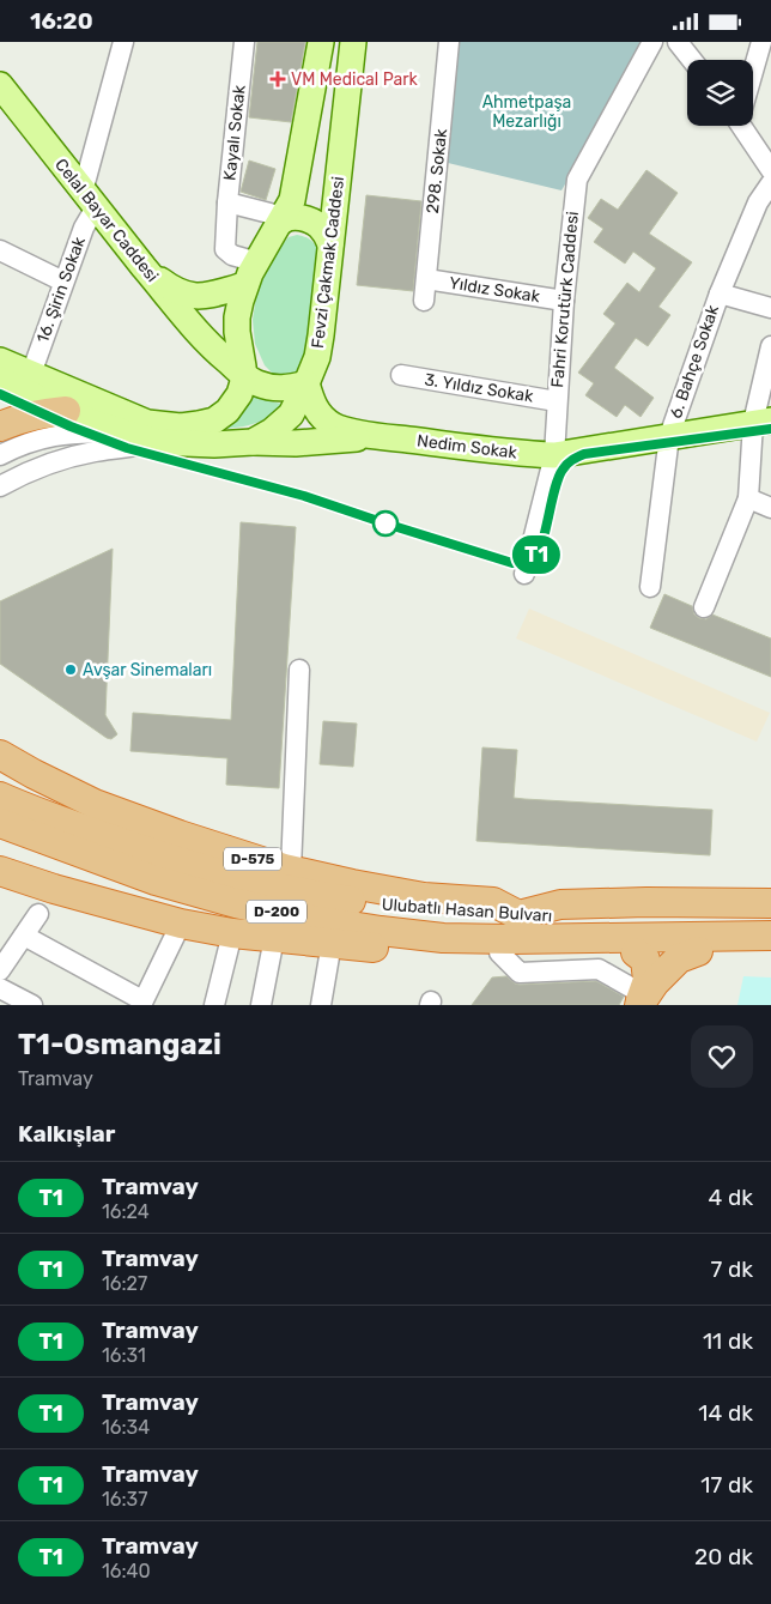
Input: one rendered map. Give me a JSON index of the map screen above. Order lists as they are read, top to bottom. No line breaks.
{"streets":{"highway":["D-575","Ulubatlı Hasan Bulvarı","D-200"],"main road":["Celal Bayar Caddesi","Fevzi Çakmak Caddesi","Nedim Sokak"],"street":["Kayalı Sokak","298. Sokak","16. Şirin Sokak","Yıldız Sokak","Fahri Korutürk Caddesi","6. Bahçe Sokak","3. Yıldız Sokak"]},"crossings":[["298. Sokak","Yıldız Sokak"],["Celal Bayar Caddesi","Fevzi Çakmak Caddesi"],["Celal Bayar Caddesi","16. Şirin Sokak"],["Yıldız Sokak","Fahri Korutürk Caddesi"],["Fahri Korutürk Caddesi","3. Yıldız Sokak"],["Fahri Korutürk Caddesi","Nedim Sokak"],["6. Bahçe Sokak","Nedim Sokak"],["D-575","Ulubatlı Hasan Bulvarı"]],"parks":["Ahmetpaşa Mezarlığı"],"places":{"health":["VM Medical Park"],"other":["Avşar Sinemaları"]},"lines":["tram line T1"],"page":{"status":"16:20","on_map":"T1","heading":[["T1-Osmangazi","Tramvay"],"Kalkışlar"],"list":[{"mark":"T1","name":"Tramvay","note":"16:24","value":"4 dk"},{"mark":"T1","name":"Tramvay","note":"16:27","value":"7 dk"},{"mark":"T1","name":"Tramvay","note":"16:31","value":"11 dk"},{"mark":"T1","name":"Tramvay","note":"16:34","value":"14 dk"},{"mark":"T1","name":"Tramvay","note":"16:37","value":"17 dk"},{"mark":"T1","name":"Tramvay","note":"16:40","value":"20 dk"}]}}
